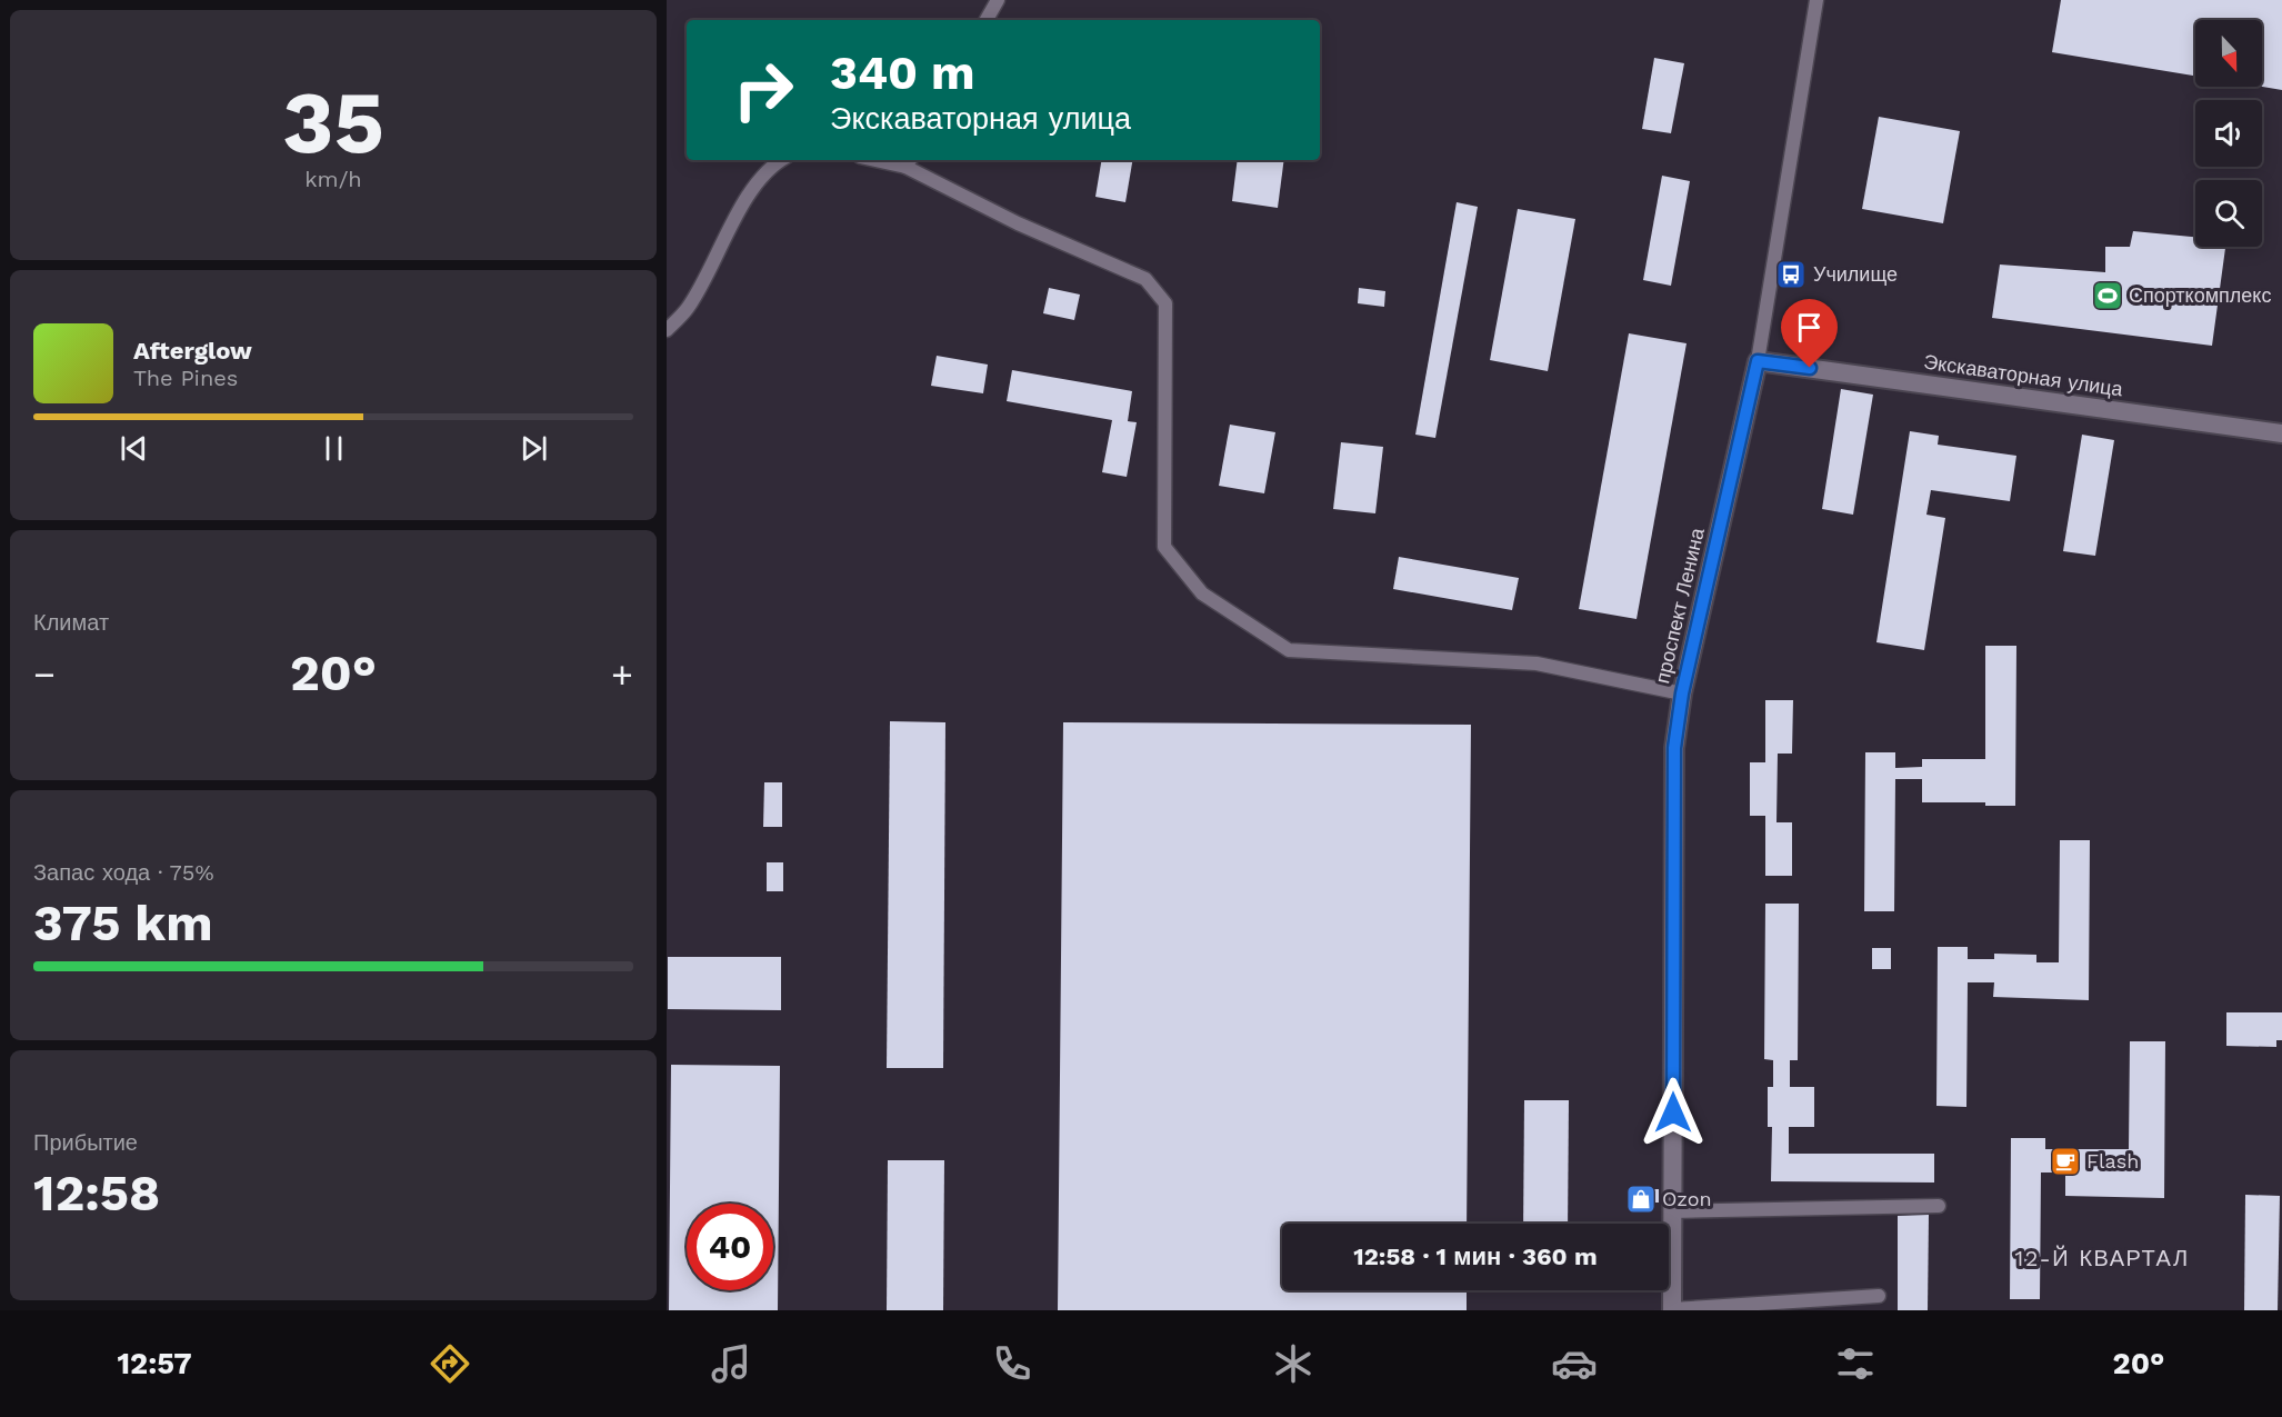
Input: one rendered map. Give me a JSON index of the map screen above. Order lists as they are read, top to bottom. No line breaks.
{"streets":{"street":["Экскаваторная улица","проспект Ленина"]},"crossings":[["Экскаваторная улица","проспект Ленина"]],"districts":["12-Й КВАРТАЛ"],"places":{"bus stop":["Училище"],"sports":["Спорткомплекс"],"cafe":["Flash"],"shop":["Ozon"]},"north":"bottom","page":{"tile":[["35","km/h"],"Климат",["Запас хода · 75%","375 km"],["Прибытие","12:58"]],"turn":["340 m","Экскаваторная улица"],"song":["Afterglow","The Pines"],"heat":["−","20°","+"],"limit":"40","trip":"12:58 · 1 мин · 360 m","tabs":["12:57","20°"]}}
